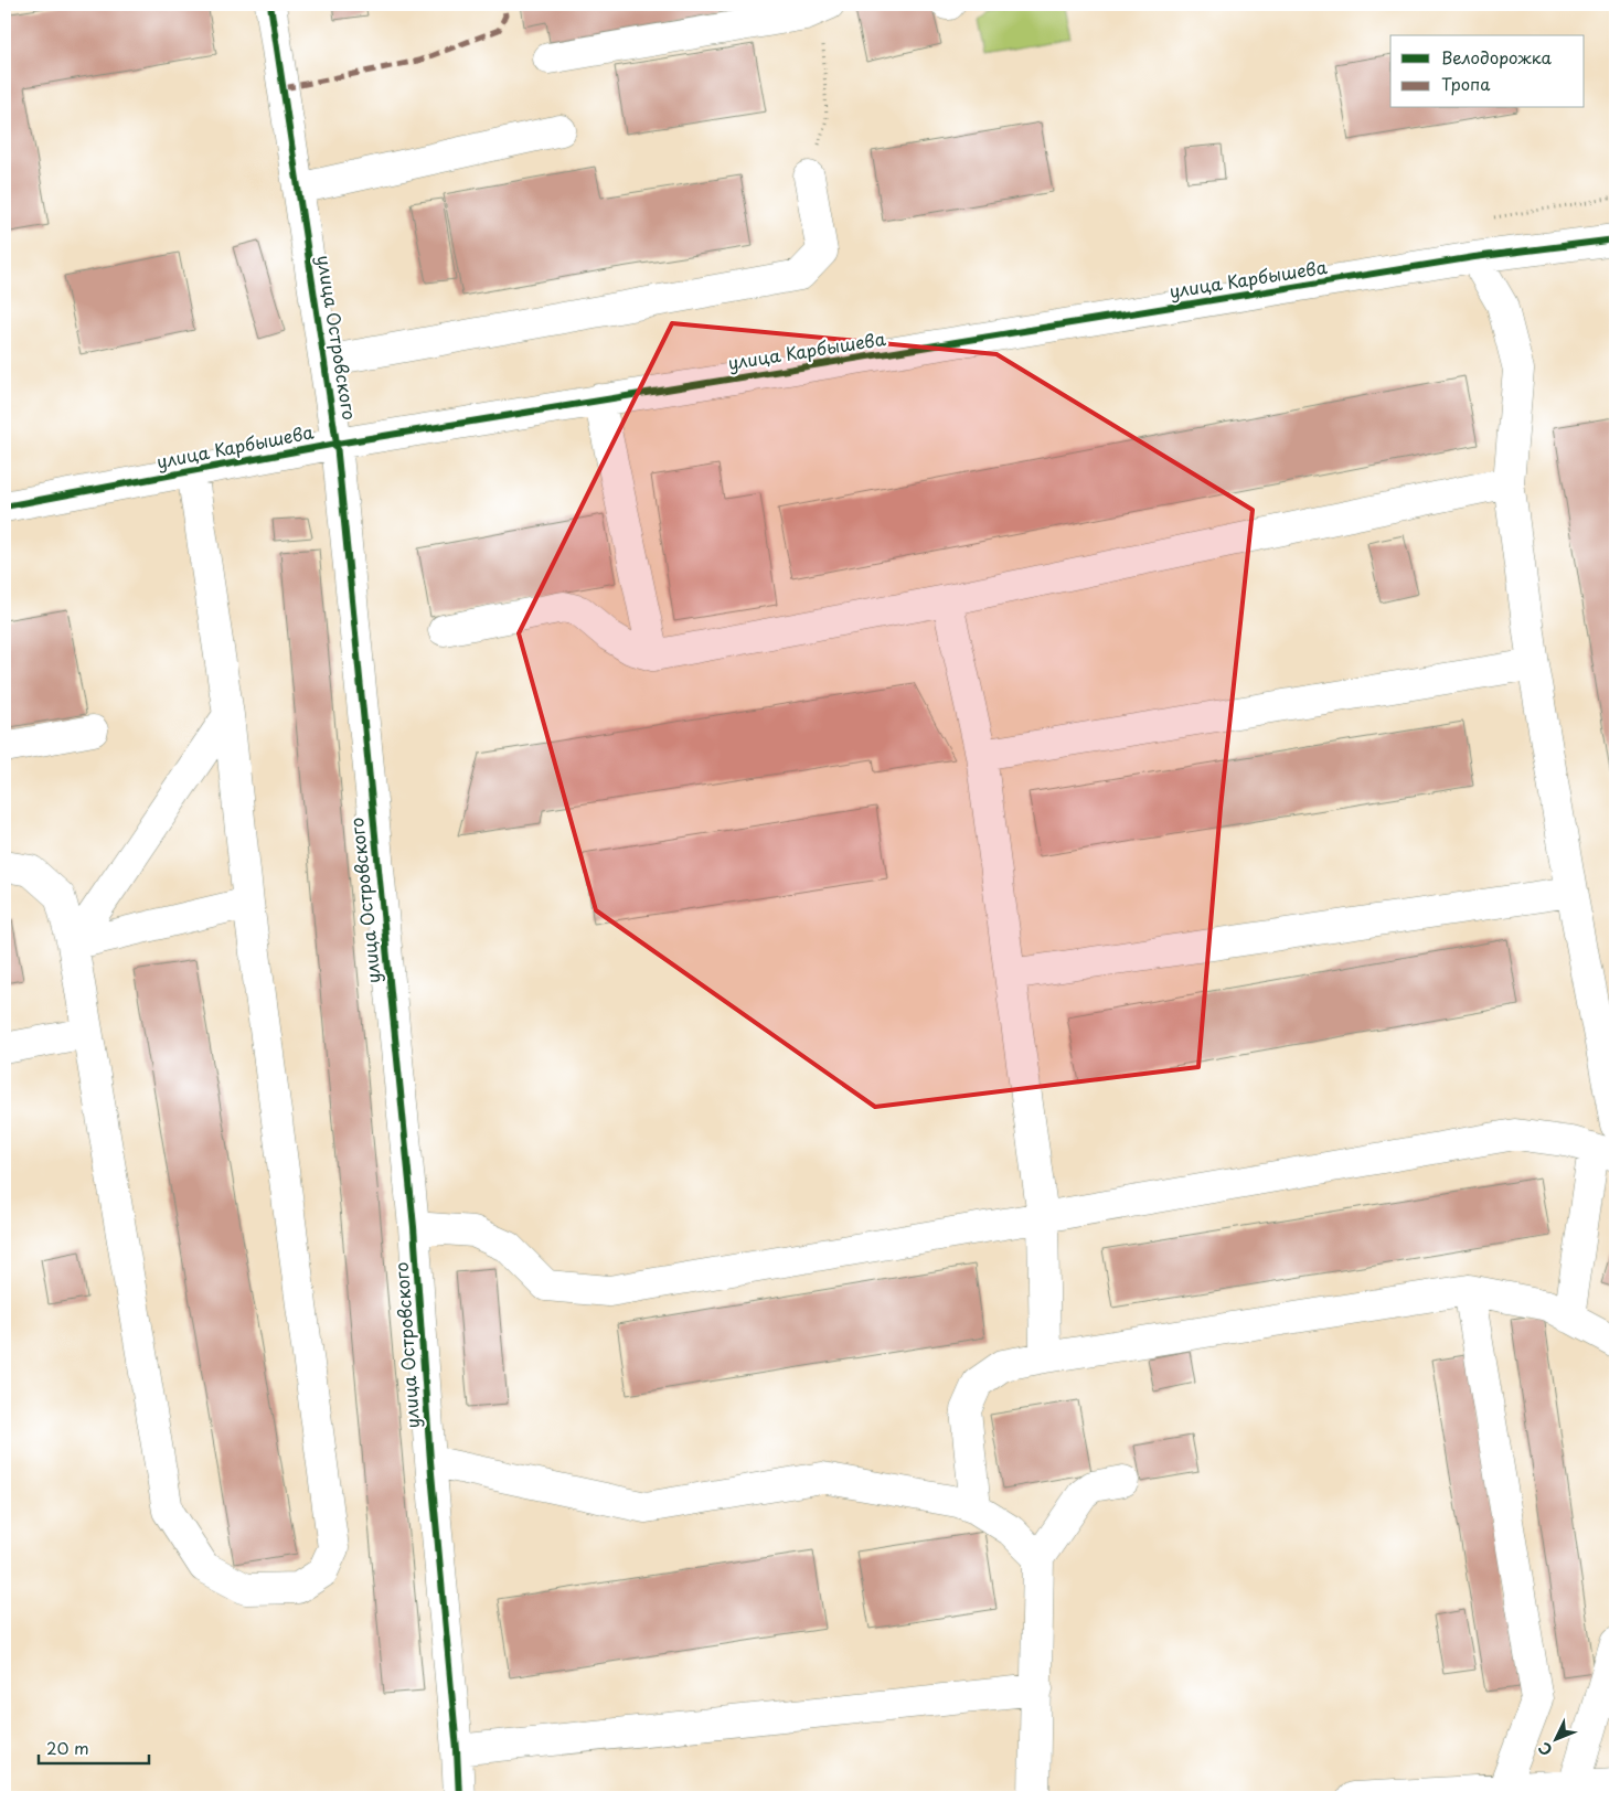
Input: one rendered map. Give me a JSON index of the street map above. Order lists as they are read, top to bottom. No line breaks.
{"streets":{"street":["улица Карбышева","улица Островского"]},"crossings":[["улица Карбышева","улица Островского"]],"legend":["Велодорожка","Тропа"],"scale_bar":"20 m","north":"bottom left"}
